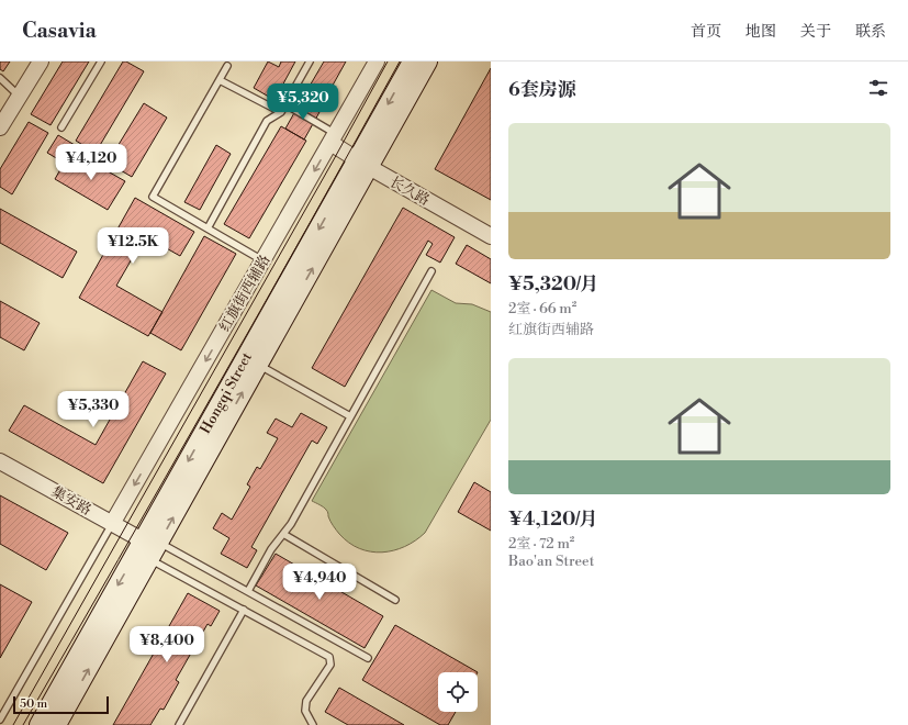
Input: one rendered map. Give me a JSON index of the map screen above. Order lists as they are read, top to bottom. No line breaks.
{"streets":{"main road":["Hongqi Street"],"street":["长久路","红旗街西辅路","集安路"]},"crossings":[["长久路","红旗街西辅路"],["长久路","Hongqi Street"],["红旗街西辅路","集安路"],["Hongqi Street","集安路"]],"one_way":["红旗街西辅路"],"scale_bar":"50 m","page":{"header":"Casavia","nav":["首页","地图","关于","联系"],"heading":"6套房源","price":["¥5,320","¥4,120","¥12.5K","¥5,330","¥4,940","¥8,400"],"list":[{"name":"¥5,320/月","note":"2室 · 66 m² · 红旗街西辅路"},{"name":"¥4,120/月","note":"2室 · 72 m² · Bao'an Street"}],"scale":"50 m"}}
